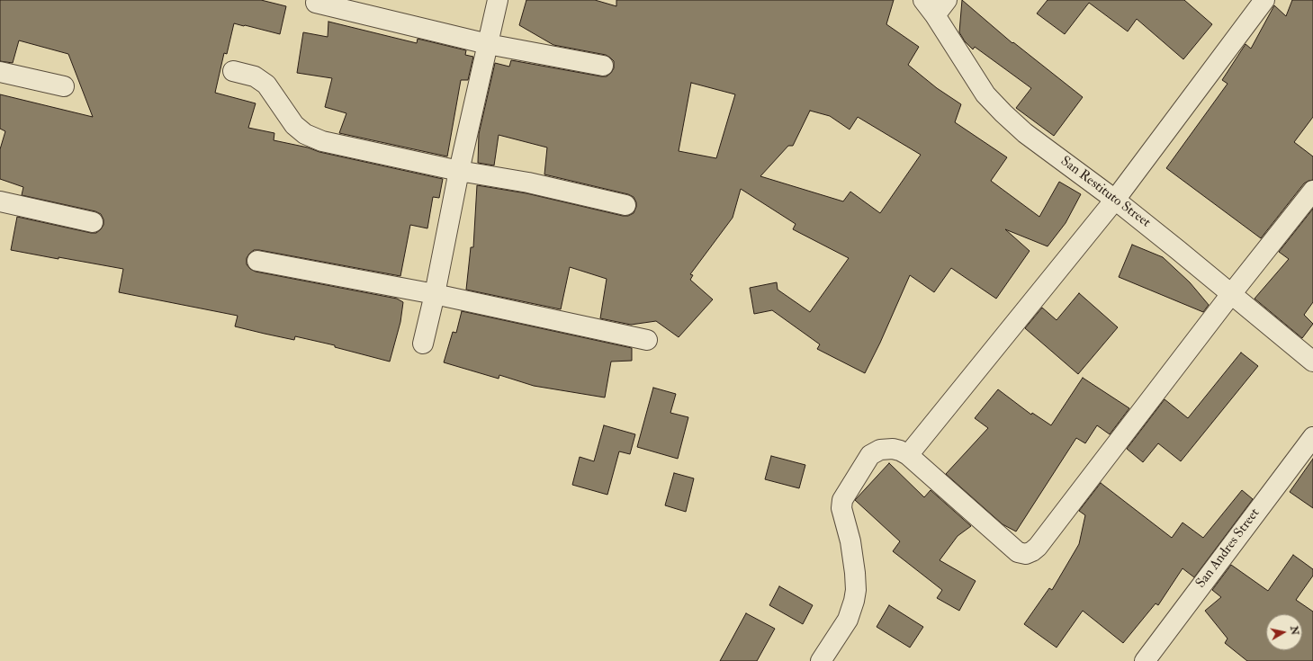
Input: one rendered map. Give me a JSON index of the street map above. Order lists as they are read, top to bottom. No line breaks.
{"streets":{"street":["San Restituto Street","San Andres Street"]},"north":"right"}
